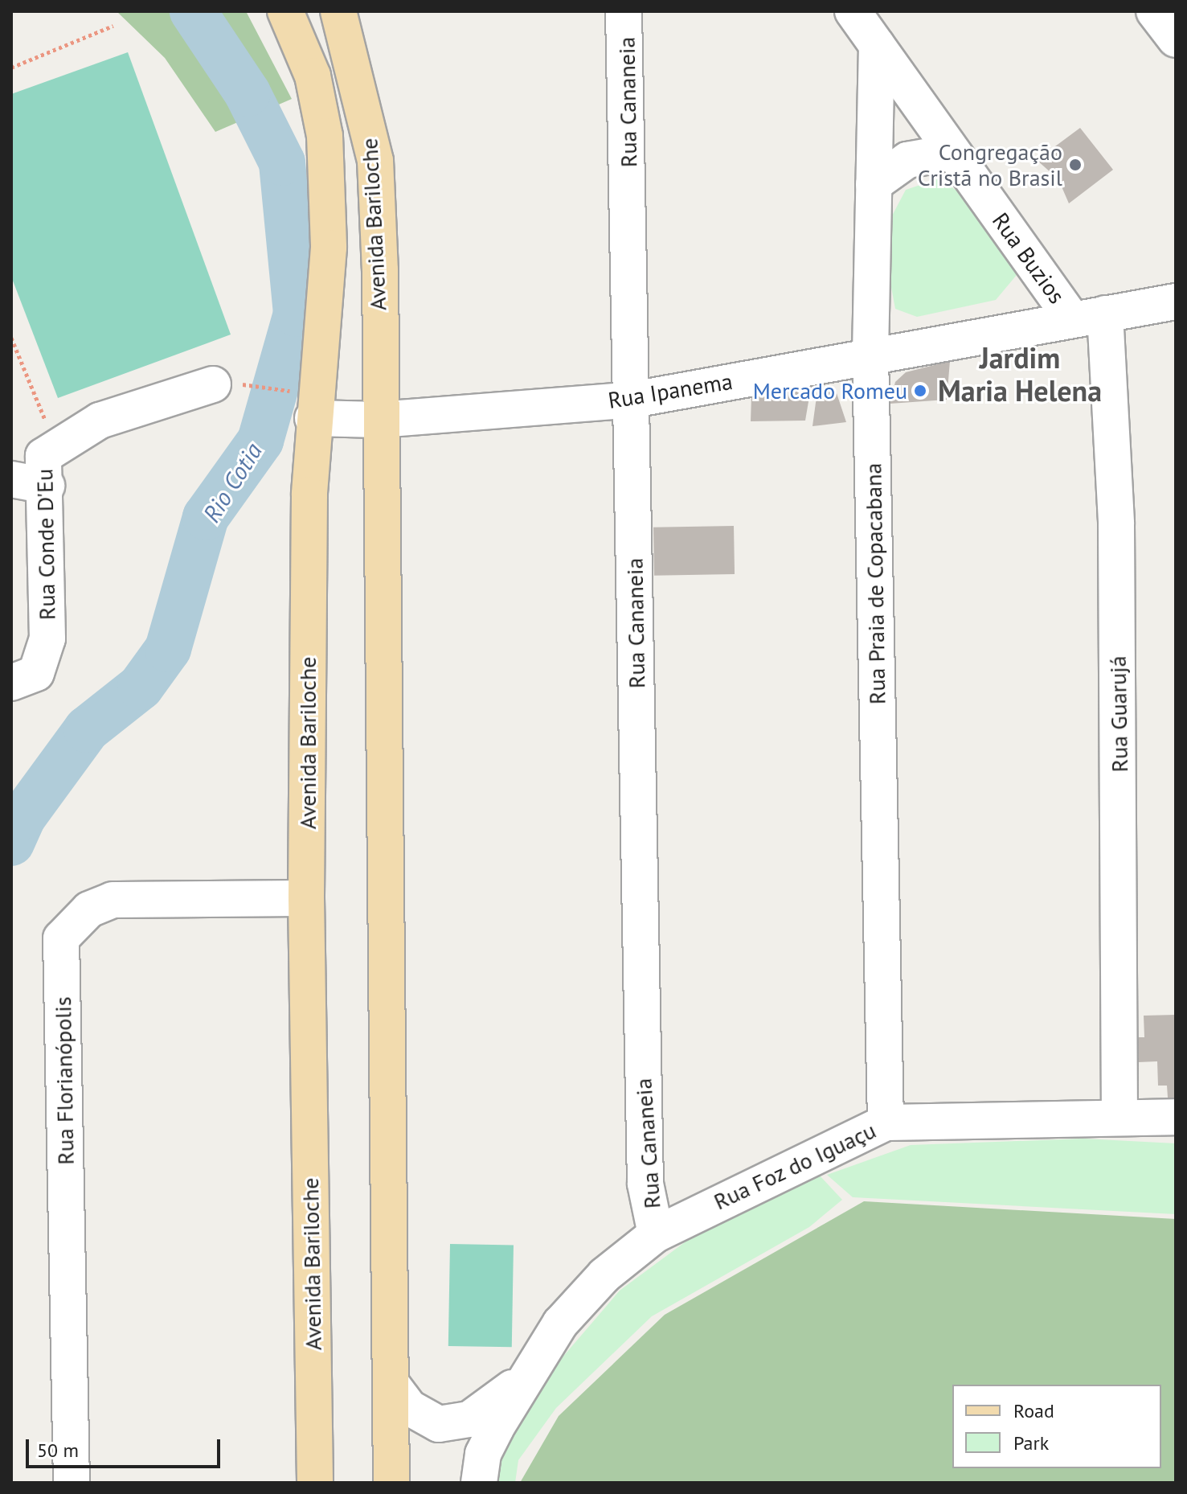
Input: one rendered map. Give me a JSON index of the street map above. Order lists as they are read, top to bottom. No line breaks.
{"streets":{"main road":["Avenida Bariloche"],"street":["Rua Cananeia","Rua Buzios","Rua Ipanema","Rua Conde D'Eu","Rua Praia de Copacabana","Rua Guarujá","Rua Florianópolis","Rua Foz do Iguaçu"]},"crossings":[["Rua Cananeia","Rua Ipanema"],["Rua Cananeia","Rua Foz do Iguaçu"],["Avenida Bariloche","Rua Ipanema"],["Avenida Bariloche","Rua Florianópolis"],["Avenida Bariloche","Rua Foz do Iguaçu"],["Rua Buzios","Rua Ipanema"],["Rua Buzios","Rua Praia de Copacabana"],["Rua Ipanema","Rua Praia de Copacabana"],["Rua Ipanema","Rua Guarujá"],["Rua Praia de Copacabana","Rua Foz do Iguaçu"],["Rua Guarujá","Rua Foz do Iguaçu"]],"districts":["Jardim Maria Helena"],"water":["Rio Cotia"],"places":["Congregação Cristã no Brasil","Mercado Romeu"],"legend":["Road","Park"],"scale_bar":"50 m"}
